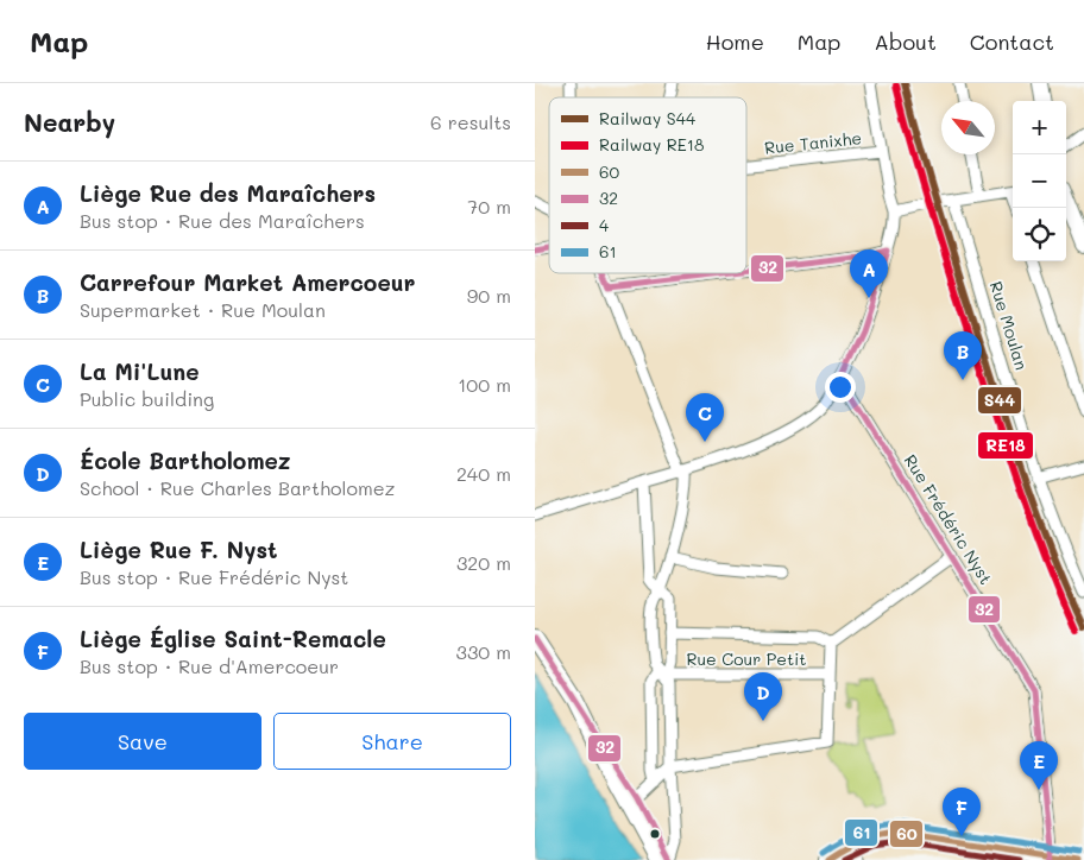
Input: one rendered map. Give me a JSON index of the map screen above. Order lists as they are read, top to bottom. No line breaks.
{"streets":{"street":["Rue Tanixhe","Rue Moulan","Rue Frédéric Nyst","Rue Cour Petit"]},"lines":["rail line S44","rail line RE18","transit line 32","transit line 61","transit line 60","transit line 4"],"legend":["Railway S44","Railway RE18","60","32","4","61"],"north":"top left","page":{"header":"Map","nav":["Home","Map","About","Contact"],"heading":["Nearby","6 results"],"map_buttons":["+","−"],"list":[{"mark":"A","name":"Liège Rue des Maraîchers","note":"Bus stop · Rue des Maraîchers","value":"70 m"},{"mark":"B","name":"Carrefour Market Amercoeur","note":"Supermarket · Rue Moulan","value":"90 m"},{"mark":"C","name":"La Mi'Lune","note":"Public building","value":"100 m"},{"mark":"D","name":"École Bartholomez","note":"School · Rue Charles Bartholomez","value":"240 m"},{"mark":"E","name":"Liège Rue F. Nyst","note":"Bus stop · Rue Frédéric Nyst","value":"320 m"},{"mark":"F","name":"Liège Église Saint-Remacle","note":"Bus stop · Rue d'Amercoeur","value":"330 m"}],"pins":["A","B","C","D","E","F"],"buttons":["Save","Share"]}}
